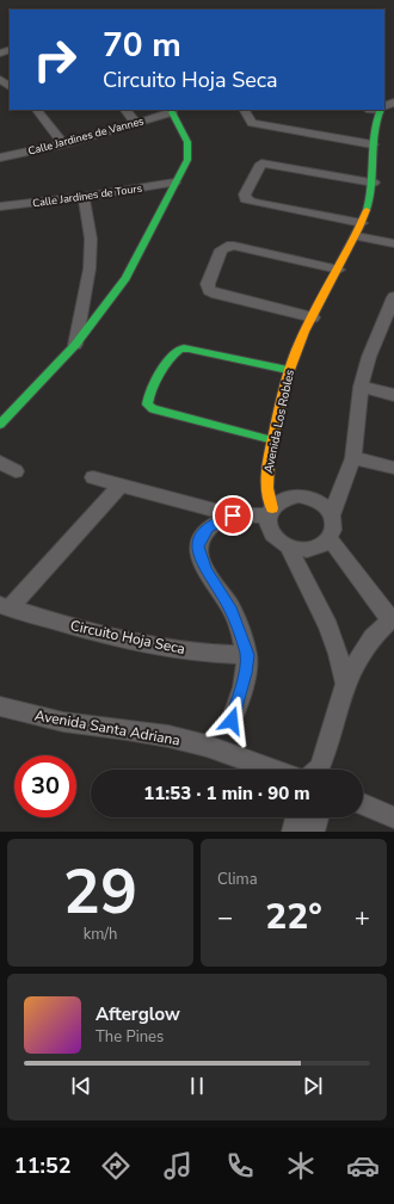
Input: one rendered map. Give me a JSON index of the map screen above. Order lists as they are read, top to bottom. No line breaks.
{"streets":{"street":["Calle Jardines de Vannes","Calle Jardines de Tours","Avenida Los Robles","Circuito Hoja Seca","Avenida Santa Adriana"]},"page":{"turn":["70 m","Circuito Hoja Seca"],"limit":"30","trip":"11:53 · 1 min · 90 m","tile":[["29","km/h"],"Clima"],"heat":["−","22°","+"],"song":["Afterglow","The Pines"],"tabs":"11:52"}}
